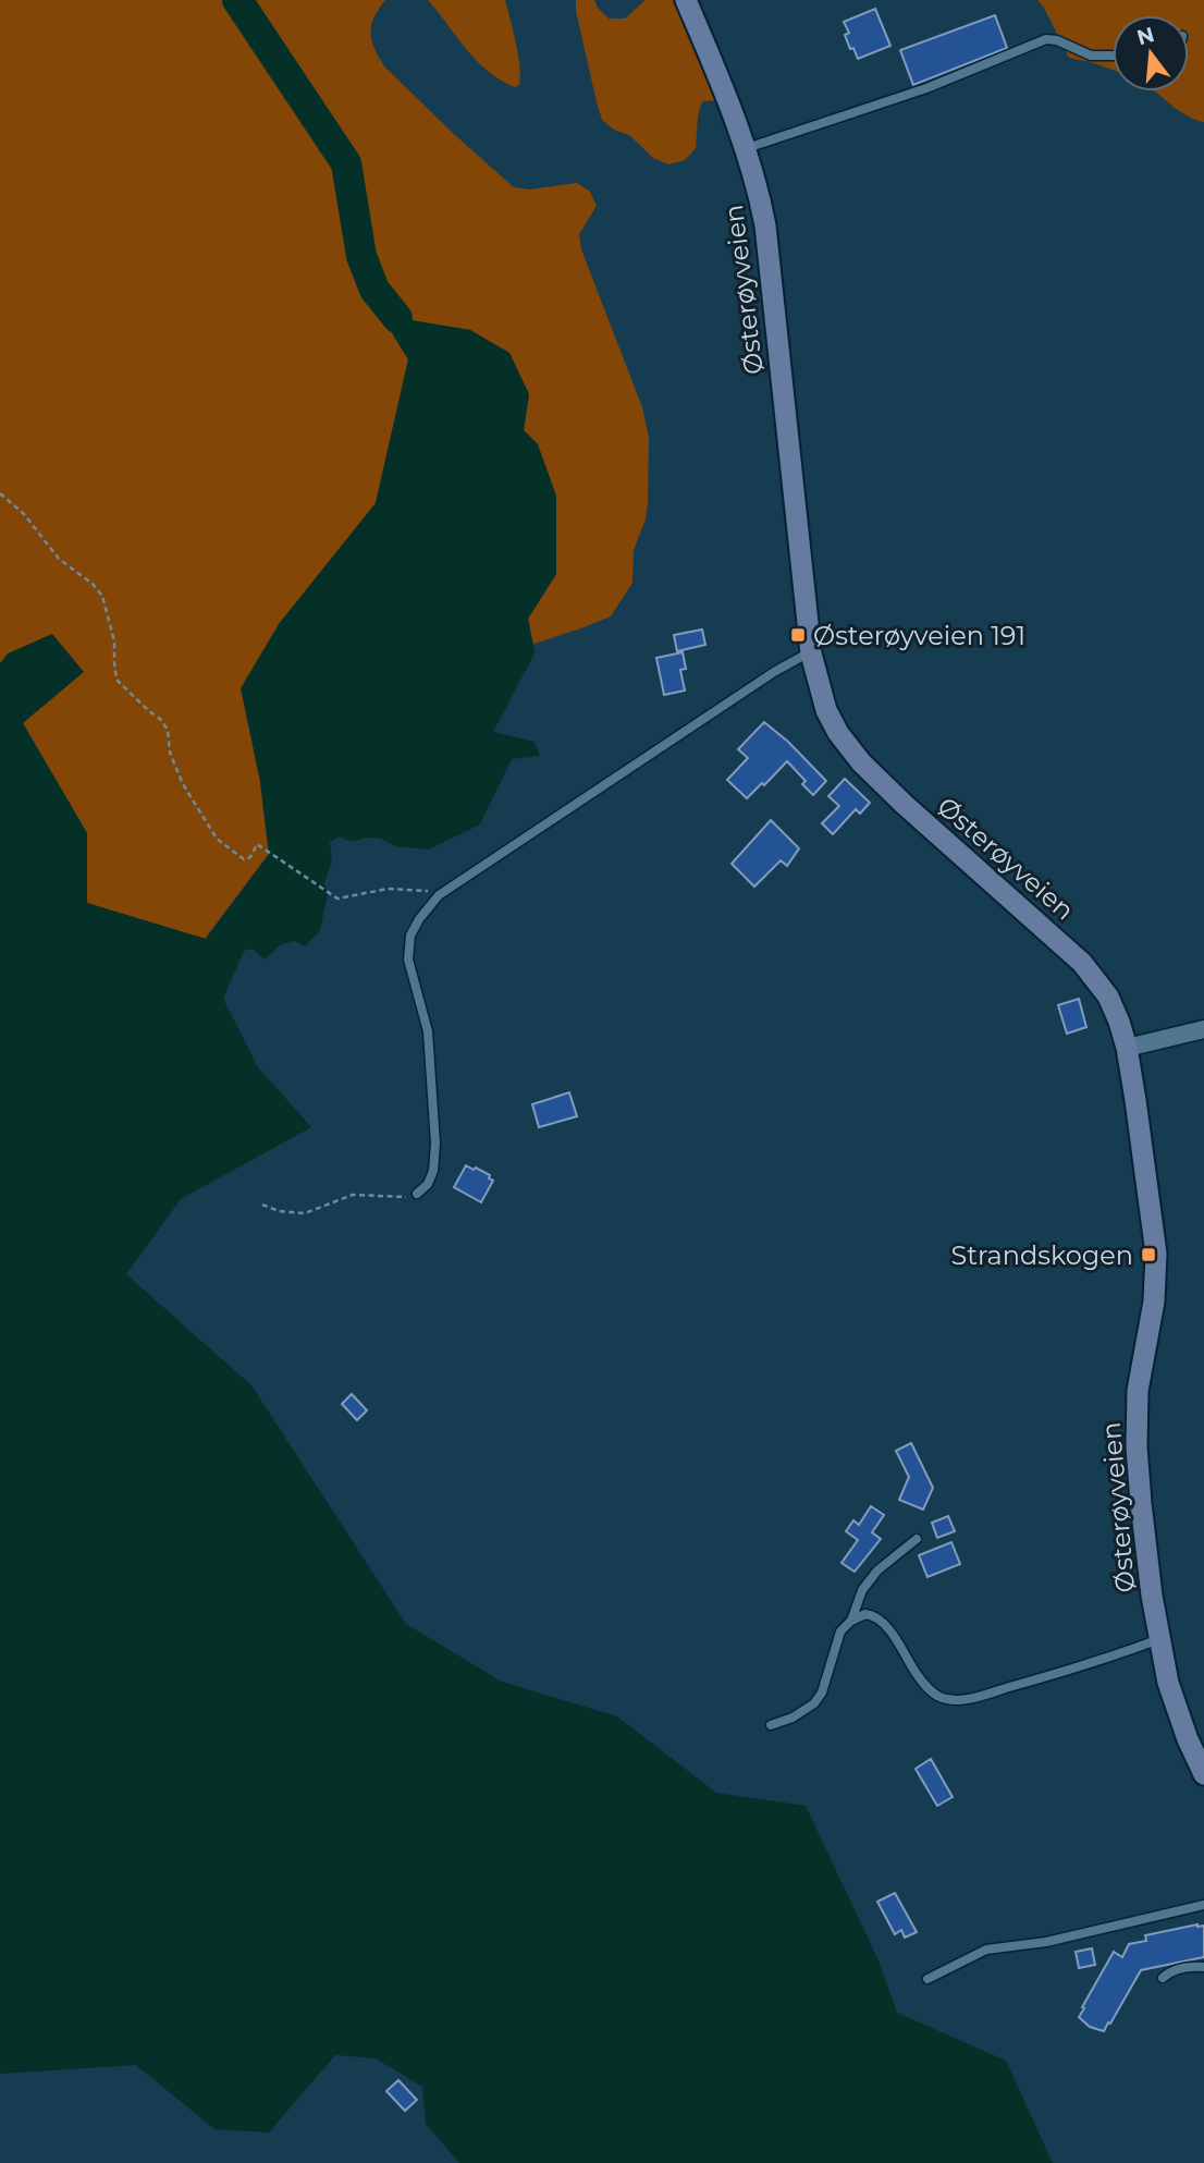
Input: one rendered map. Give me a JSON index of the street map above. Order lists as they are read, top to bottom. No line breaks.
{"streets":{"main road":["Østerøyveien"]},"places":{"transit":["Østerøyveien 191","Strandskogen"]},"north":"top"}
